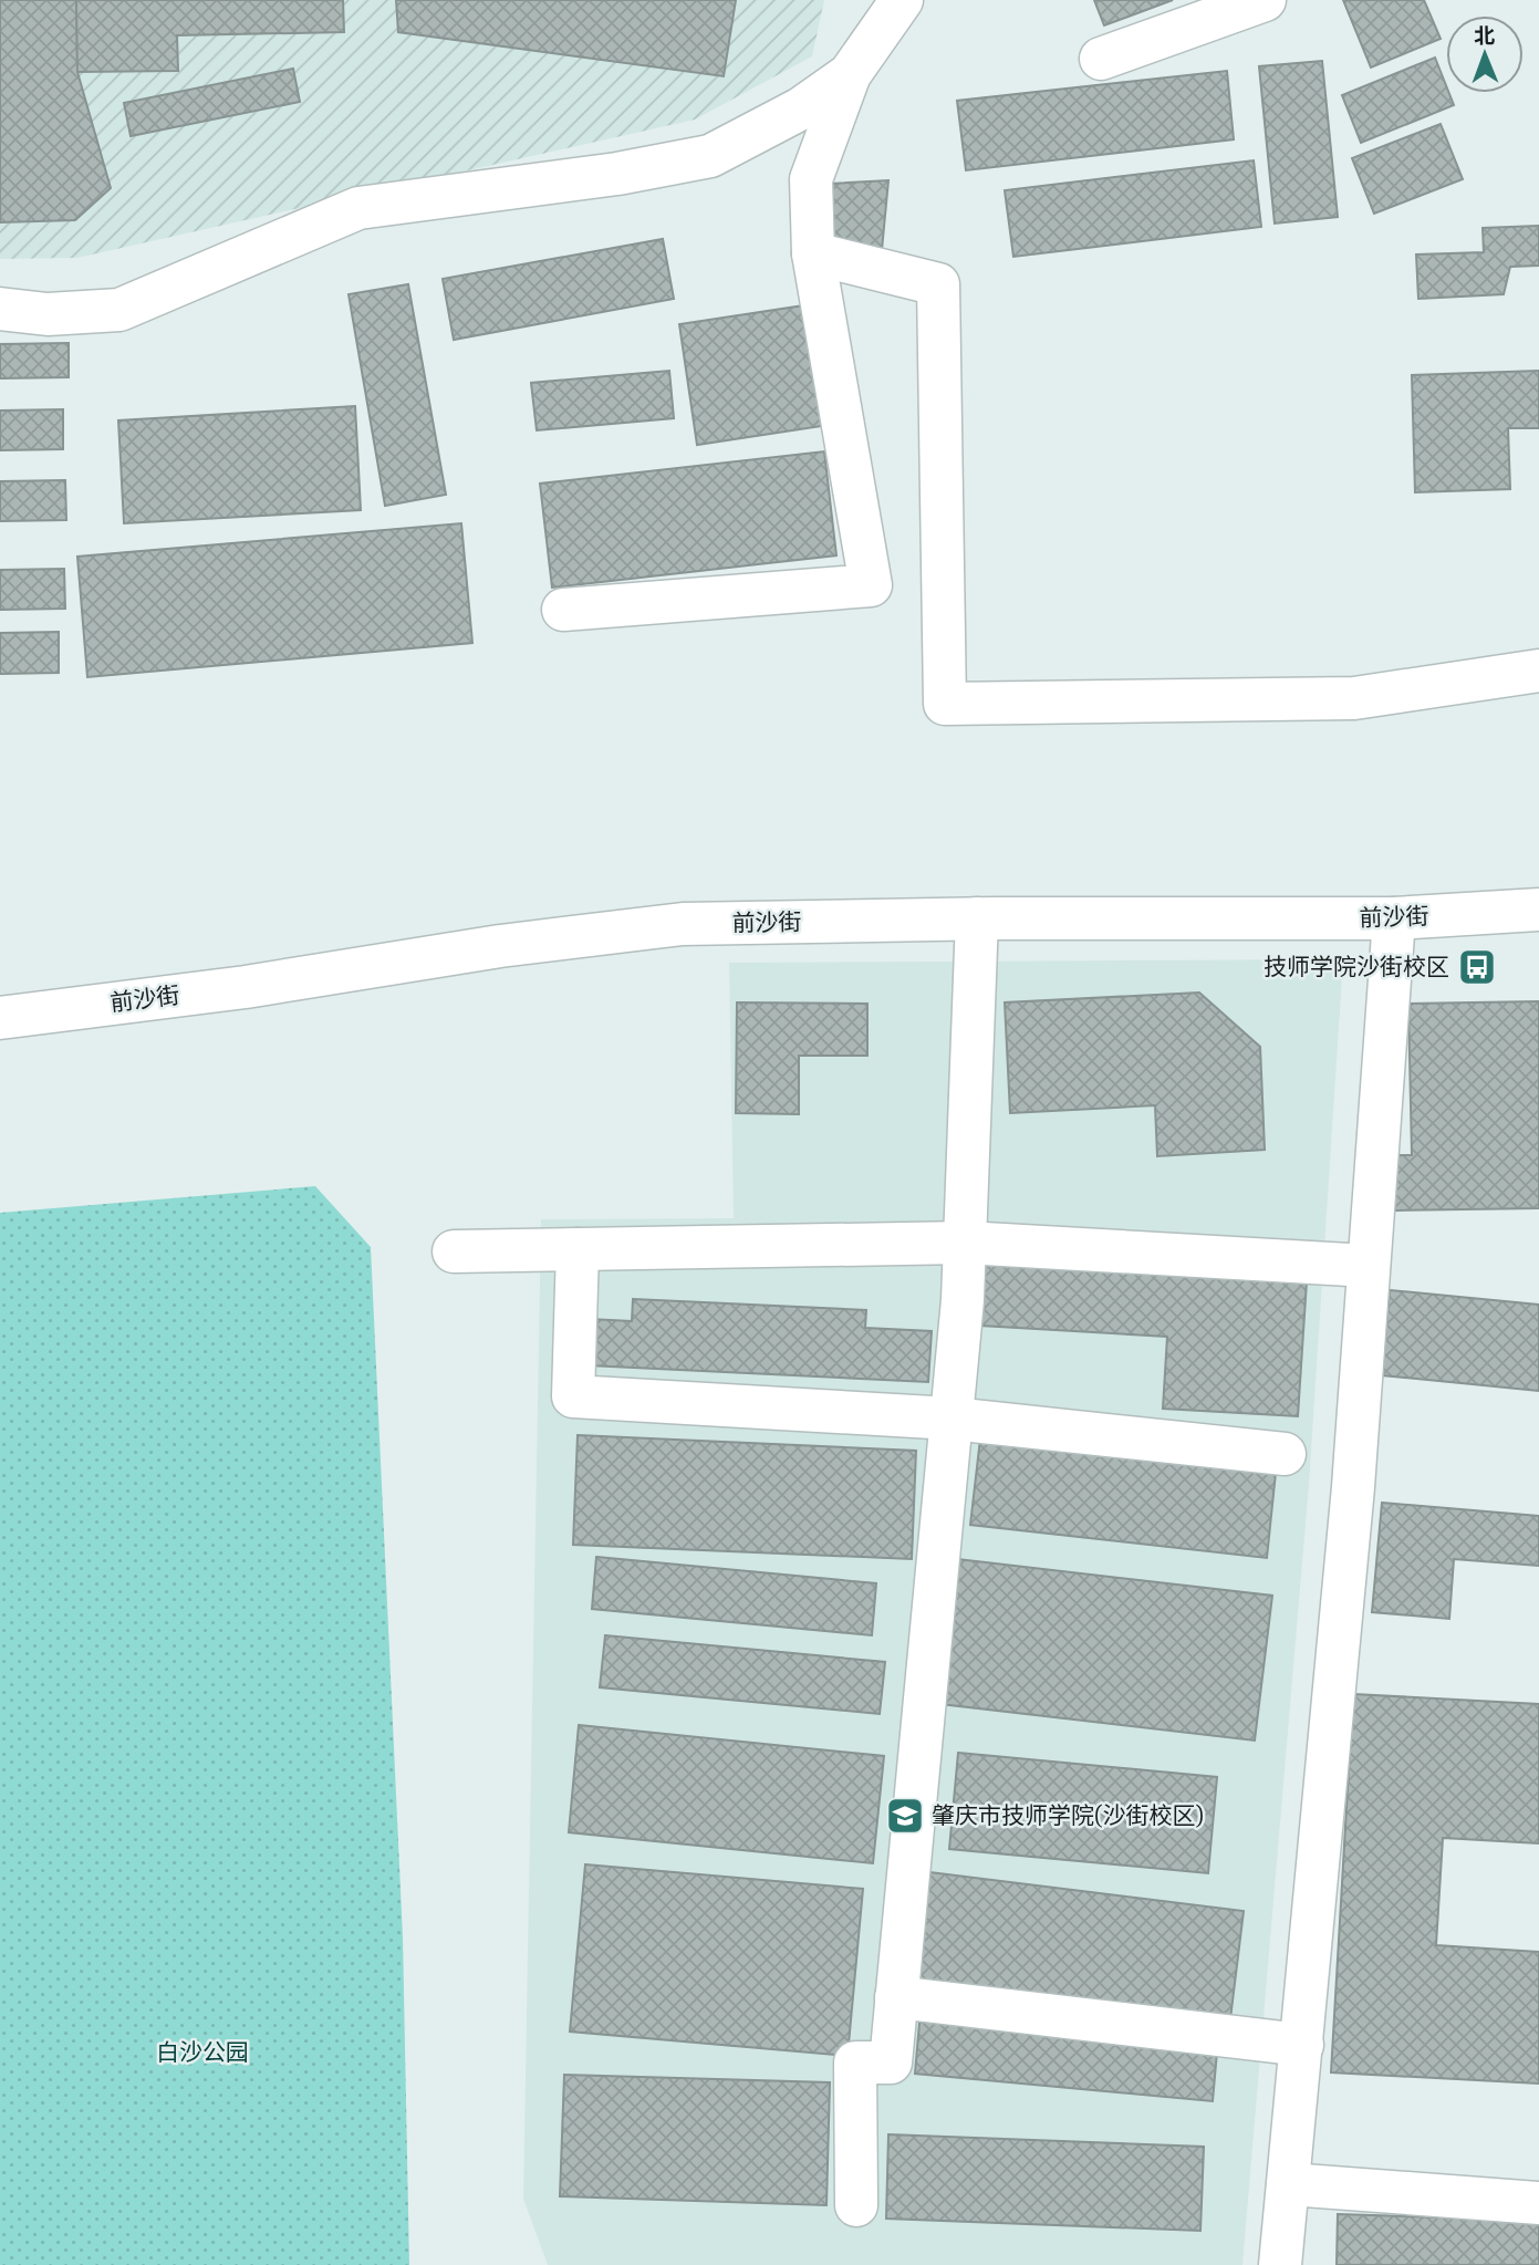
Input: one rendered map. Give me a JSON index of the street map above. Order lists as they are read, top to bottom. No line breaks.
{"streets":{"street":["前沙街"]},"parks":["白沙公园"],"places":{"bus stop":["技师学院沙街校区"],"school or university":["肇庆市技师学院(沙街校区)"]},"north":"top"}
